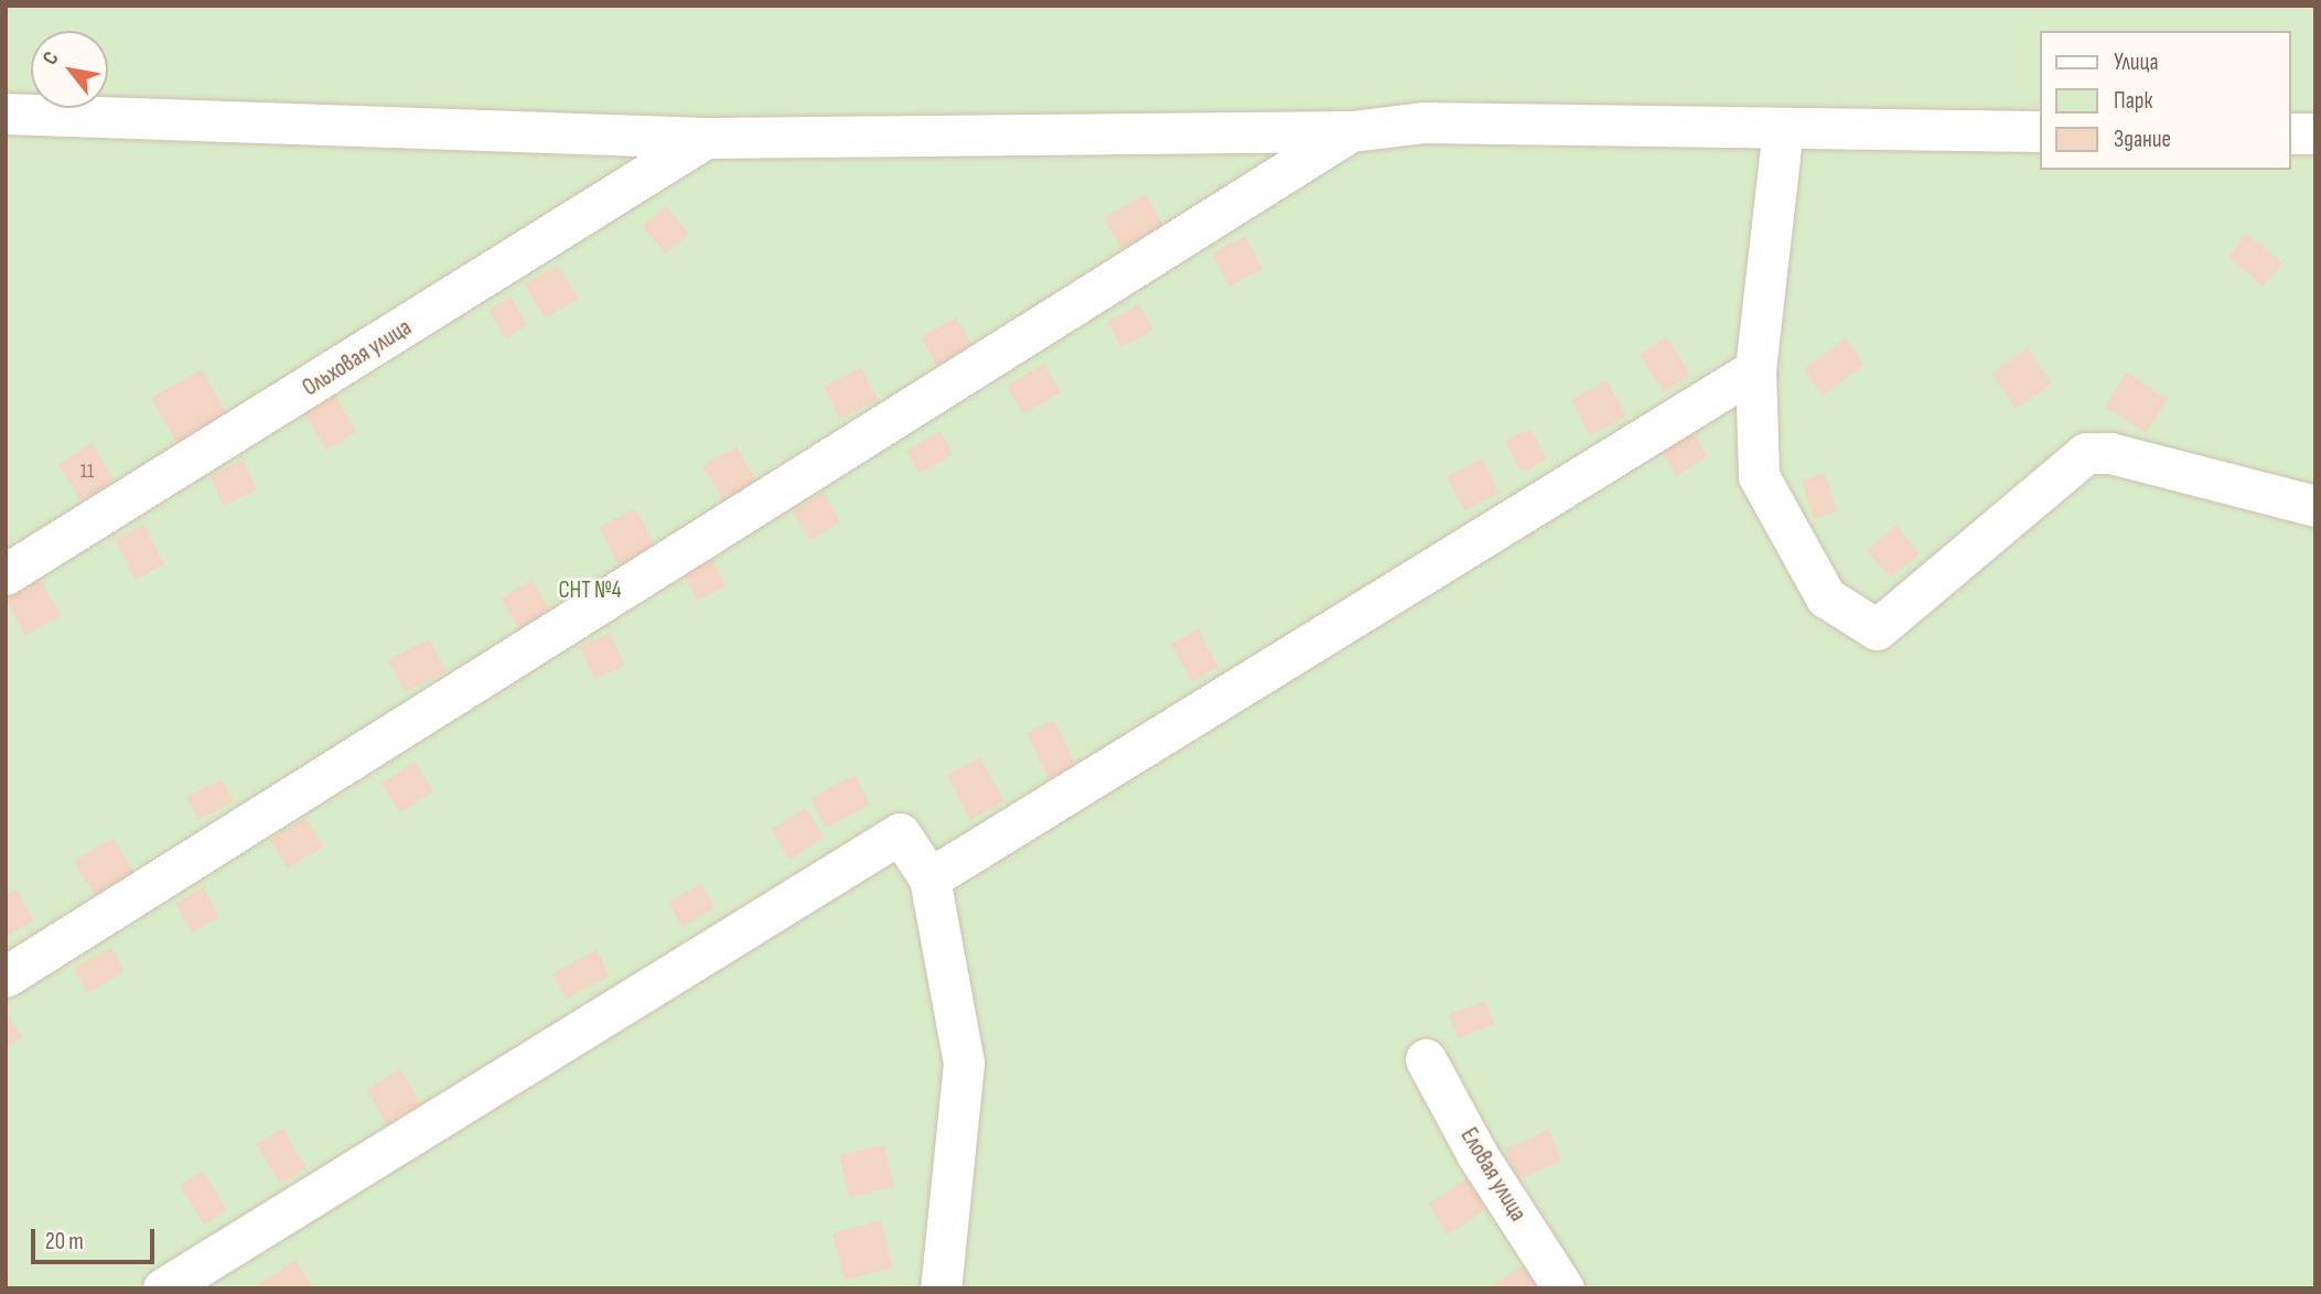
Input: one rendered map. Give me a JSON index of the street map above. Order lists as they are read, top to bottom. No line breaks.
{"streets":{"street":["Ольховая улица","Еловая улица"]},"parks":["СНТ №4"],"house_numbers":["11"],"legend":["Улица","Парк","Здание"],"scale_bar":"20 m","north":"top left"}
